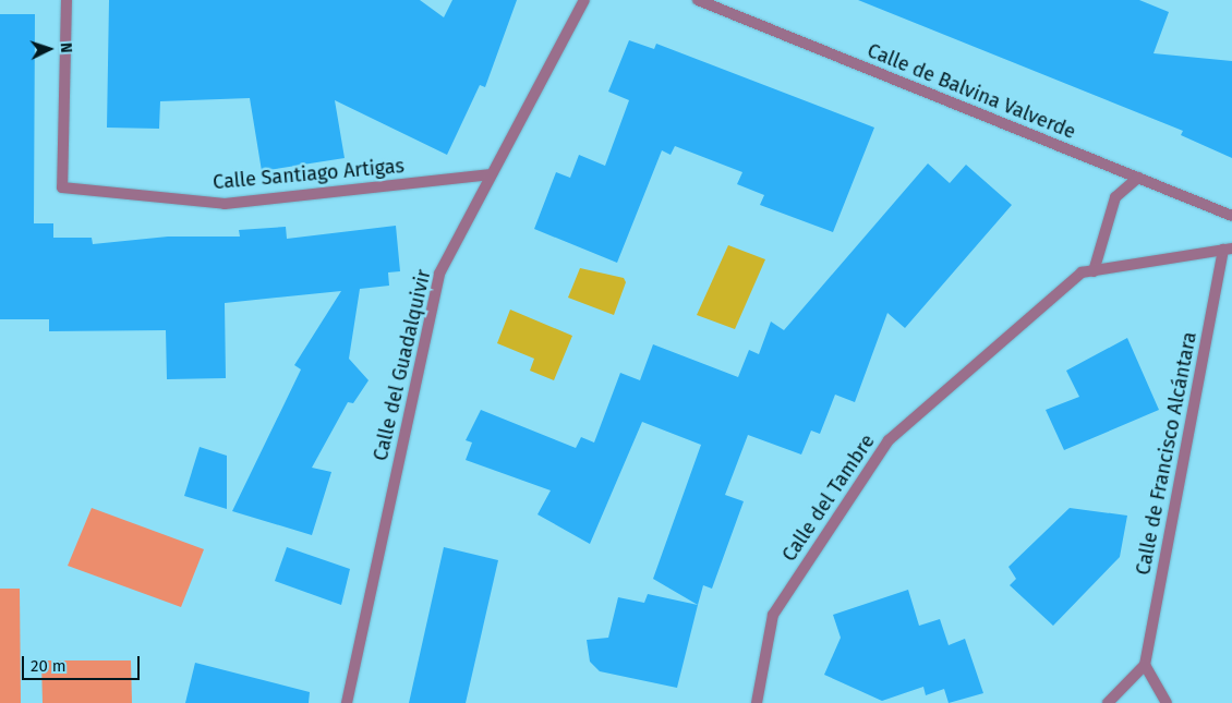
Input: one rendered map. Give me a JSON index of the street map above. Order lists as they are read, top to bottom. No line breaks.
{"streets":{"street":["Calle de Balvina Valverde","Calle Santiago Artigas","Calle del Guadalquivir","Calle de Francisco Alcántara","Calle del Tambre"]},"crossings":[["Calle Santiago Artigas","Calle del Guadalquivir"],["Calle de Francisco Alcántara","Calle del Tambre"]],"scale_bar":"20 m","north":"right"}
